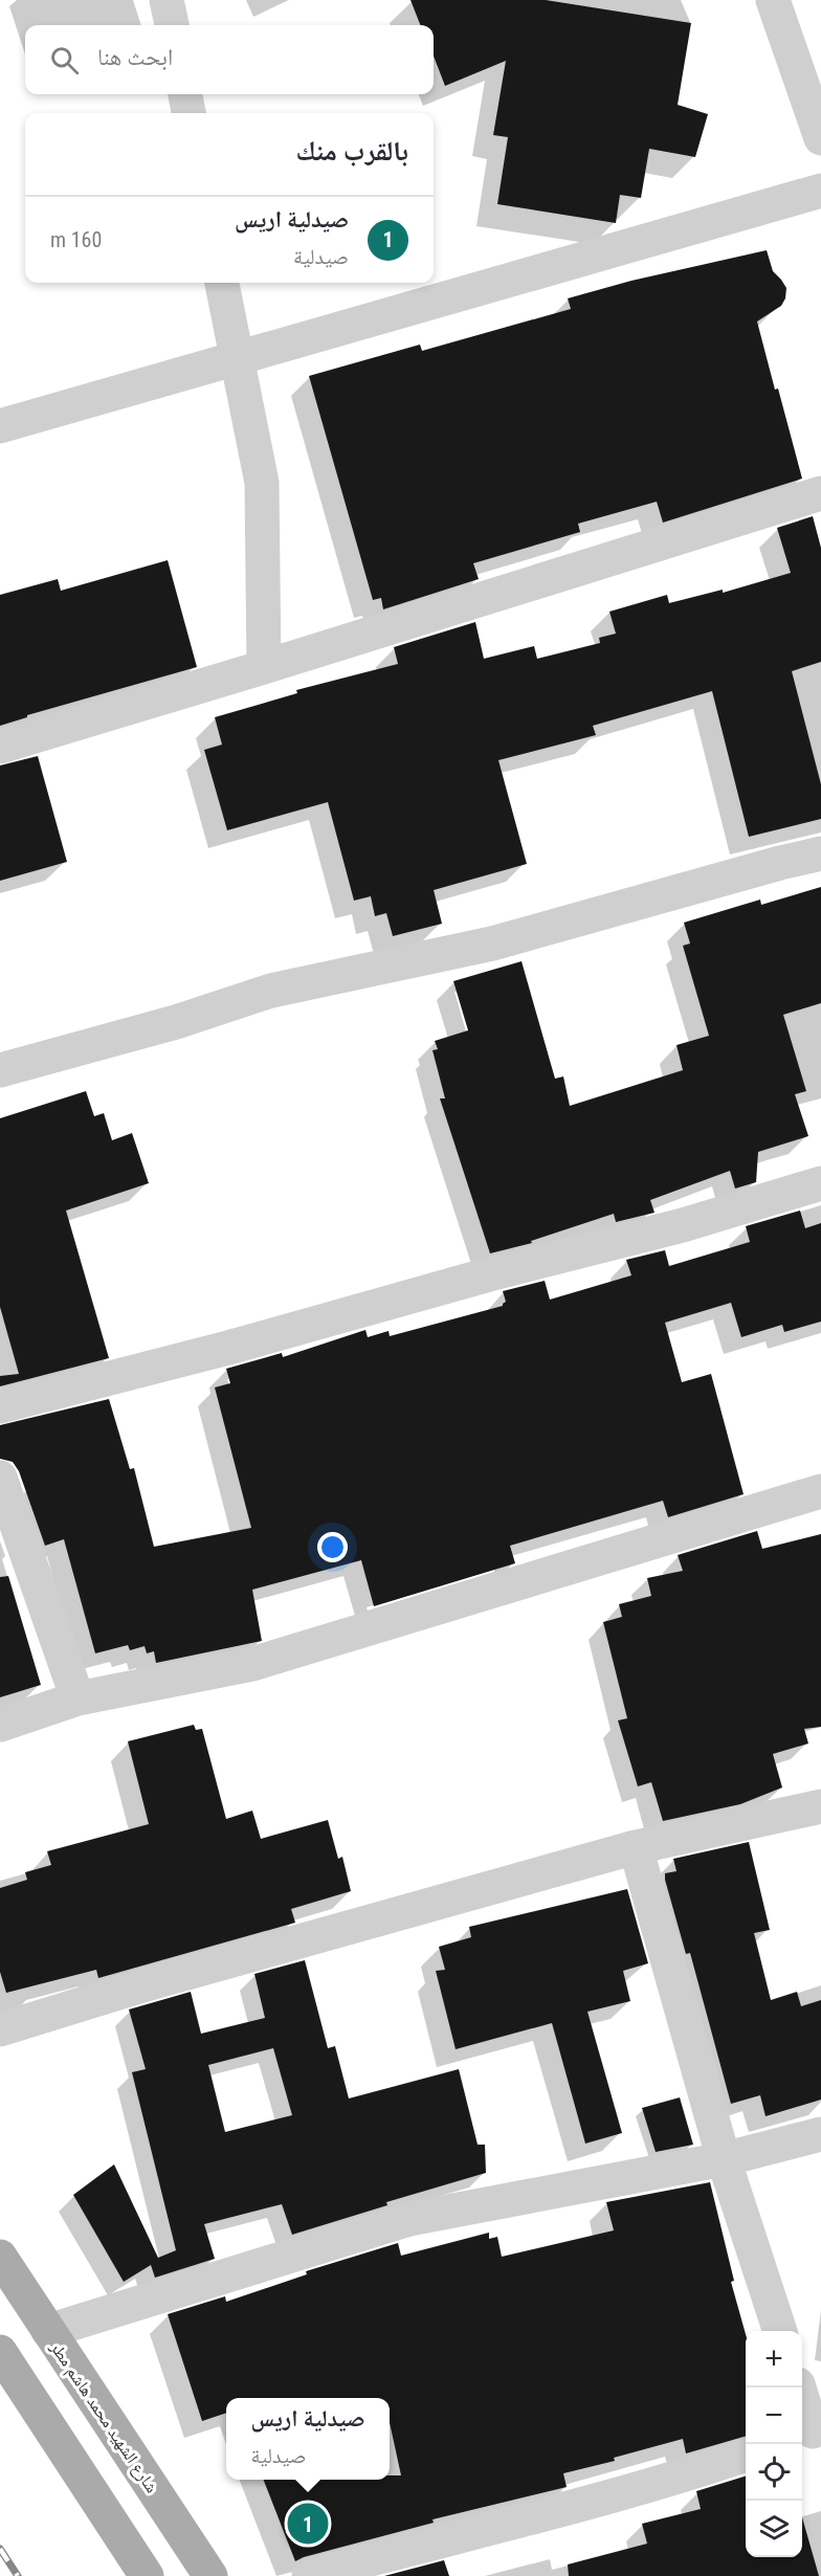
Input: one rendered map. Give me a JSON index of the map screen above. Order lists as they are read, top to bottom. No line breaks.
{"streets":{"main road":["شارع الشهيد محمد هاشم مطر"]},"page":{"search":"ابحث هنا","heading":"بالقرب منك","list":[{"mark":"1","name":"صيدلية اريس","note":"صيدلية","value":"160 m"}],"map_buttons":["+","−"],"popup":["صيدلية اريس","صيدلية"],"pins":"1"}}
